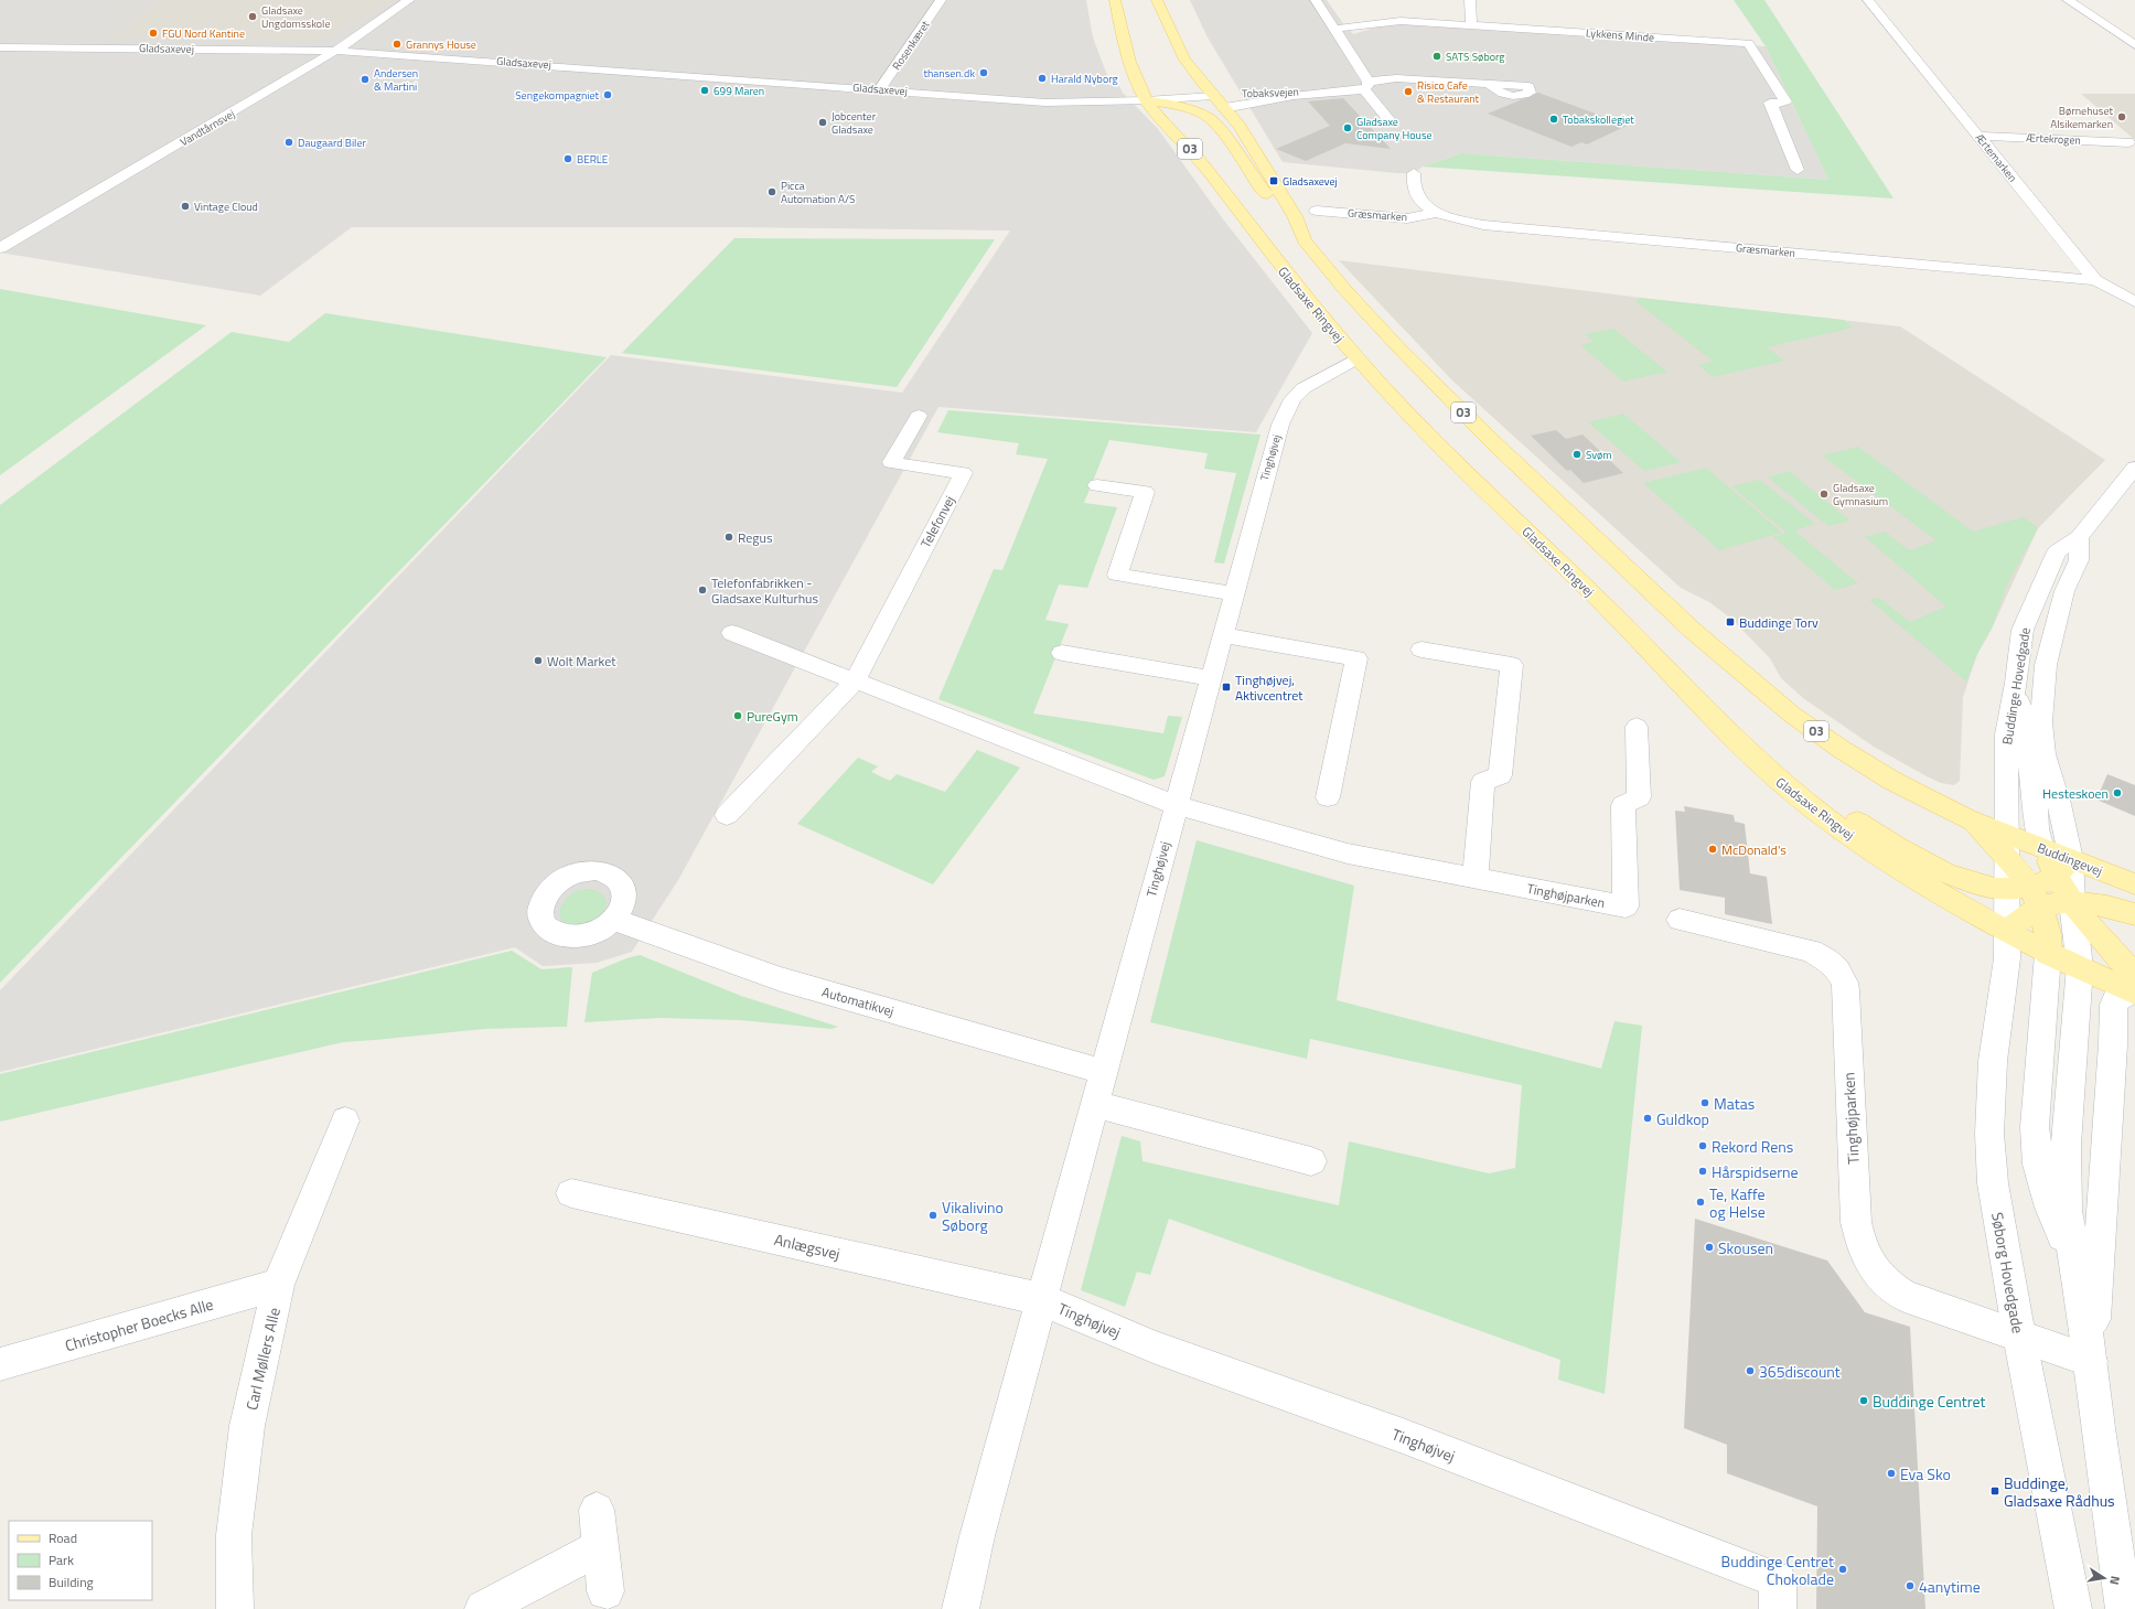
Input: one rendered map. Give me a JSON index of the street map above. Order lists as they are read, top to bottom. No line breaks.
{"streets":{"main road":["O3","Gladsaxe Ringvej","Buddingevej"],"street":["Lykkens Minde","Rosenkæret","Gladsaxevej","Tobaksvejen","Vandtårnsvej","Ærtekrogen","Ærtemarken","Græsmarken","Tinghøjvej","Telefonvej","Buddinge Hovedgade","Tinghøjparken","Automatikvej","Anlægsvej","Søborg Hovedgade","Christopher Boecks Alle","Carl Møllers Alle"]},"crossings":[["Rosenkæret","Gladsaxevej"],["Gladsaxevej","Vandtårnsvej"],["Tobaksvejen","O3"],["Ærtekrogen","Ærtemarken"],["O3","Buddinge Hovedgade"],["O3","Buddingevej"],["Ærtemarken","Græsmarken"],["Gladsaxe Ringvej","Tinghøjvej"],["Gladsaxe Ringvej","Buddinge Hovedgade"],["Gladsaxe Ringvej","Søborg Hovedgade"],["Tinghøjvej","Tinghøjparken"],["Tinghøjvej","Automatikvej"],["Tinghøjvej","Anlægsvej"],["Buddinge Hovedgade","Buddingevej"],["Buddinge Hovedgade","Søborg Hovedgade"],["Tinghøjparken","Søborg Hovedgade"],["Christopher Boecks Alle","Carl Møllers Alle"]],"places":{"other":["Gladsaxe Ungdomsskole","FGU Nord Kantine","Grannys House","SATS Søborg","thansen.dk","Harald Nyborg","Andersen & Martini","699 Maren","Risico Cafe & Restaurant","Sengekompagniet","Børnehuset Alsikemarken","Tobakskollegiet","Jobcenter Gladsaxe","Gladsaxe Company House","Daugaard Biler","BERLE","Picca Automation A/S","Vintage Cloud","Svøm","Gladsaxe Gymnasium","Regus","Telefonfabrikken - Gladsaxe Kulturhus","Wolt Market","PureGym","Hesteskoen","McDonald's","Matas","Guldkop","Rekord Rens","Hårspidserne","Te, Kaffe og Helse","Vikalivino Søborg","Skousen","365discount","Buddinge Centret","Eva Sko","Buddinge Centret Chokolade","4anytime"],"transit":["Gladsaxevej","Buddinge Torv","Tinghøjvej, Aktivcentret","Buddinge, Gladsaxe Rådhus"]},"legend":["Road","Park","Building"],"north":"right"}
